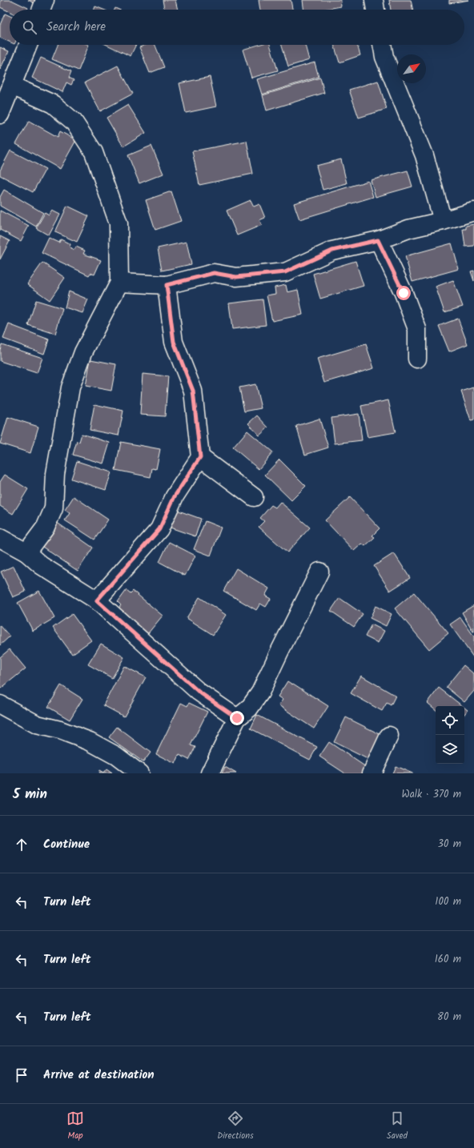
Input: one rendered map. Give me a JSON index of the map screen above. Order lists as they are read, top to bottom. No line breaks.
{"north":"top right","page":{"search":"Search here","heading":["5 min","Walk · 370 m"],"list":[["Continue","30 m"],["Turn left","100 m"],["Turn left","160 m"],["Turn left","80 m"],"Arrive at destination"],"nav":["Map","Directions","Saved"]}}
